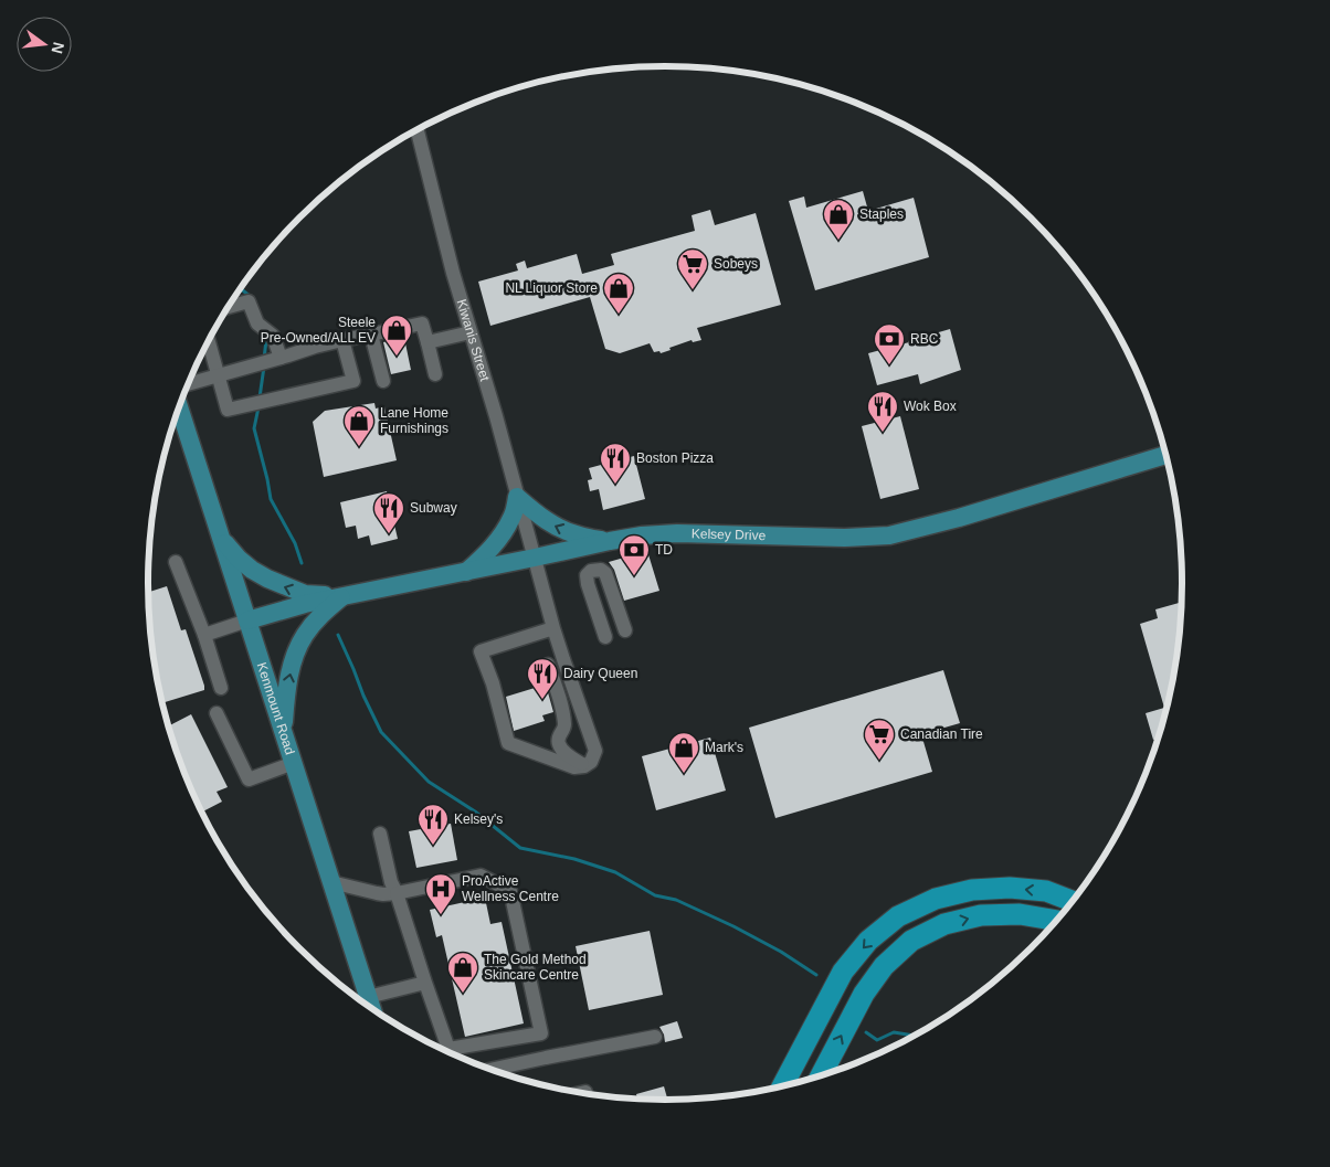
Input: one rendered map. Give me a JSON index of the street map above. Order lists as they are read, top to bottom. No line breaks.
{"streets":{"main road":["Kelsey Drive","Kenmount Road"],"street":["Kiwanis Street"]},"crossings":[["Kiwanis Street","Kelsey Drive"],["Kelsey Drive","Kenmount Road"]],"places":{"shop":["Staples","NL Liquor Store","Steele Pre-Owned/ALL EV","Lane Home Furnishings","Mark's","The Gold Method Skincare Centre"],"supermarket":["Sobeys","Canadian Tire"],"bank":["RBC","TD"],"restaurant":["Wok Box","Boston Pizza","Subway","Dairy Queen","Kelsey's"],"hospital":["ProActive Wellness Centre"]},"north":"right"}
